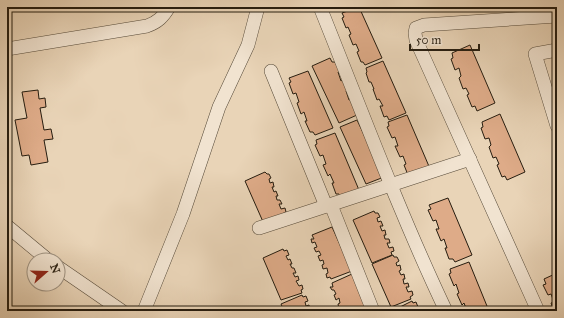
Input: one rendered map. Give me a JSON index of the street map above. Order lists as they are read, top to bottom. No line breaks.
{"scale_bar":"50 m","north":"right"}
